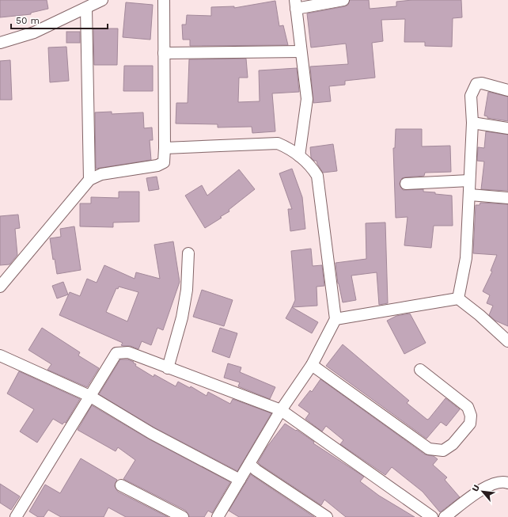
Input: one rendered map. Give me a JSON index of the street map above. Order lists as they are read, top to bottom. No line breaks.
{"scale_bar":"50 m","north":"top left"}
